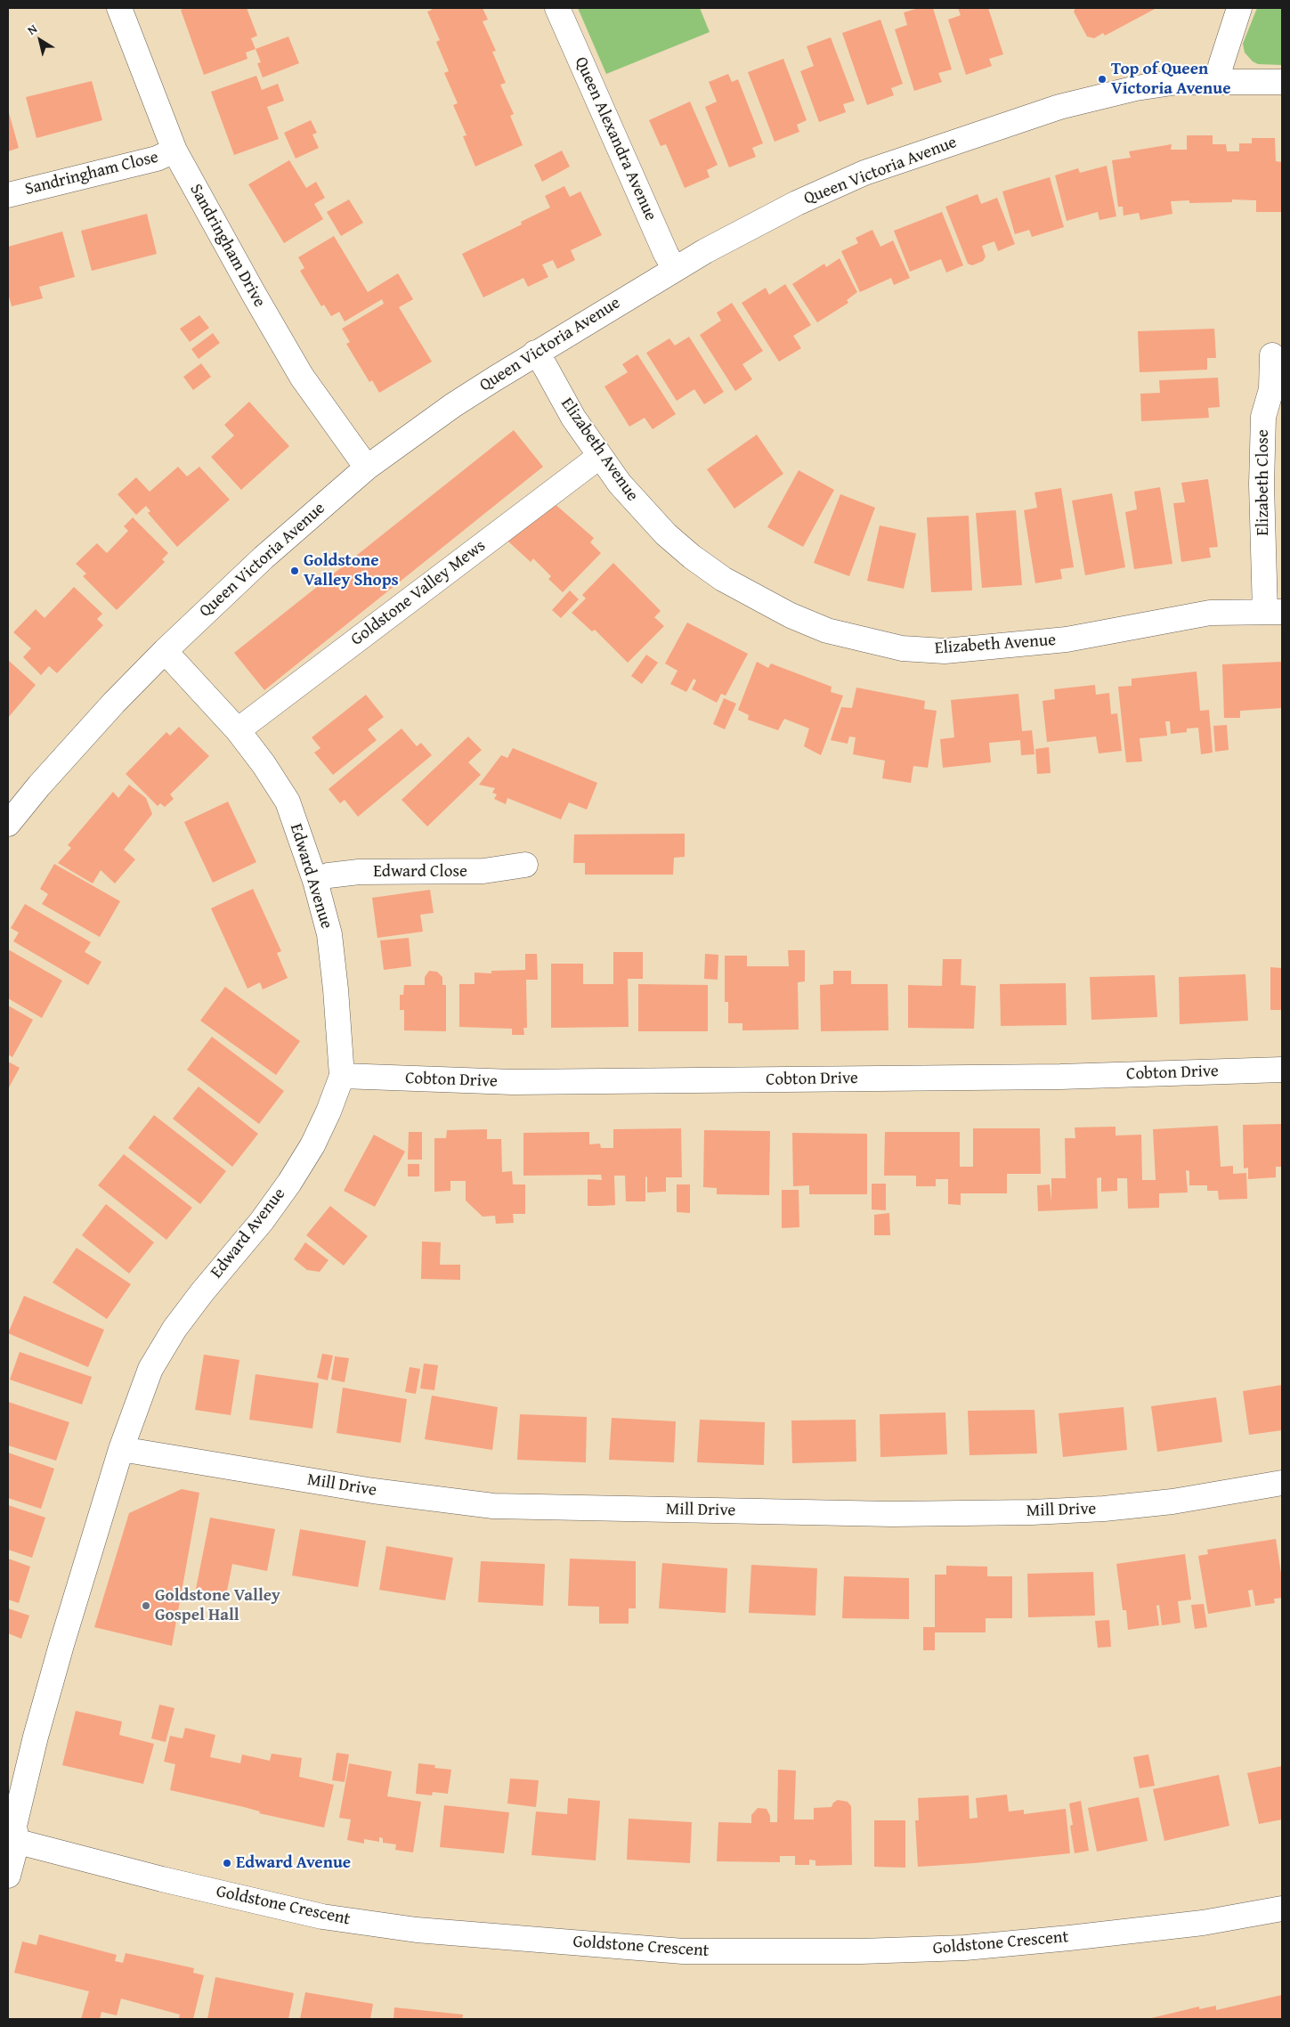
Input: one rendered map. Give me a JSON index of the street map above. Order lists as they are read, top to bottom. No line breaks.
{"streets":{"street":["Queen Alexandra Avenue","Queen Victoria Avenue","Sandringham Close","Sandringham Drive","Elizabeth Avenue","Elizabeth Close","Goldstone Valley Mews","Edward Close","Edward Avenue","Cobton Drive","Mill Drive","Goldstone Crescent"]},"crossings":[["Queen Alexandra Avenue","Queen Victoria Avenue"],["Queen Victoria Avenue","Sandringham Drive"],["Queen Victoria Avenue","Elizabeth Avenue"],["Queen Victoria Avenue","Edward Avenue"],["Sandringham Close","Sandringham Drive"],["Elizabeth Avenue","Elizabeth Close"],["Elizabeth Avenue","Goldstone Valley Mews"],["Goldstone Valley Mews","Edward Avenue"],["Edward Close","Edward Avenue"],["Edward Avenue","Cobton Drive"],["Edward Avenue","Mill Drive"],["Edward Avenue","Goldstone Crescent"]],"places":["Top of Queen Victoria Avenue","Goldstone Valley Shops","Goldstone Valley Gospel Hall","Edward Avenue"],"north":"top left"}
